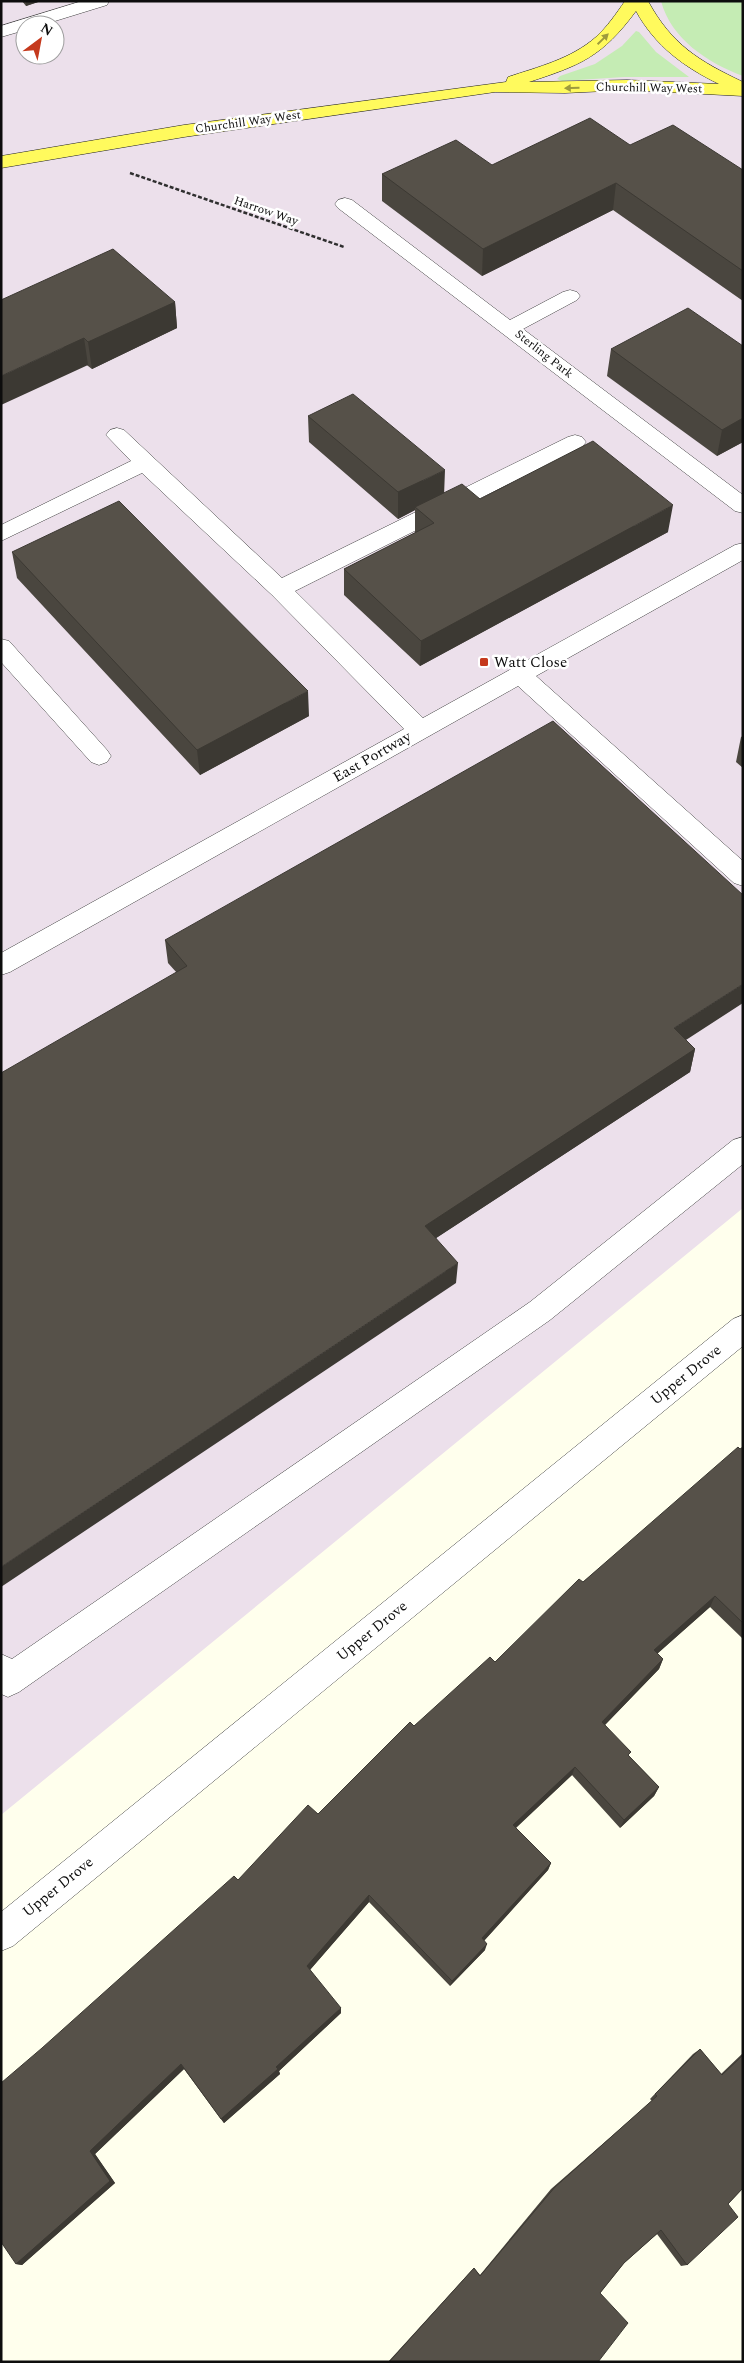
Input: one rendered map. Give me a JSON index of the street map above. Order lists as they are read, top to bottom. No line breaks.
{"streets":{"main road":["Churchill Way West"],"street":["Sterling Park","East Portway","Upper Drove"],"path":["Harrow Way"]},"crossings":[["Churchill Way West","Harrow Way"]],"places":{"transit":["Watt Close"]},"north":"top right"}
